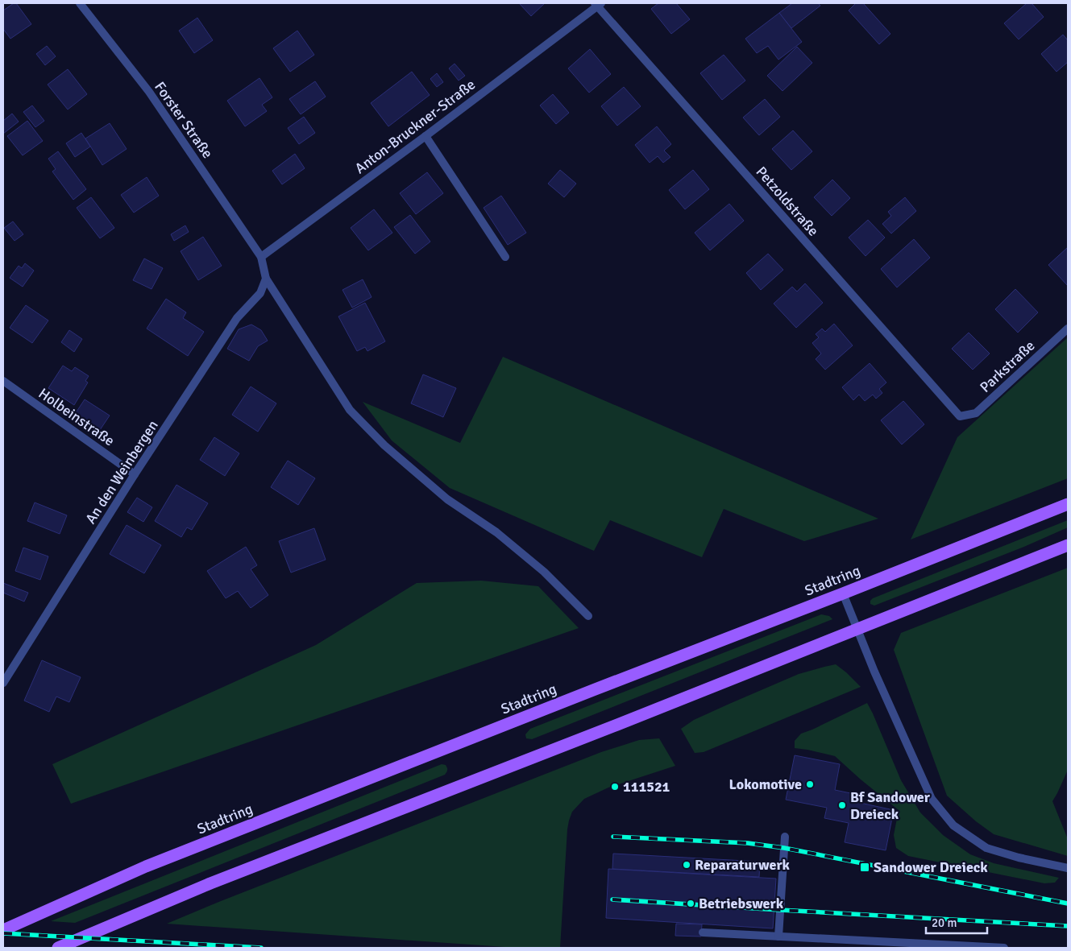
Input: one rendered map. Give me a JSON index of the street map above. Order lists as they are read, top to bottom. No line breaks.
{"streets":{"main road":["Stadtring"],"street":["Forster Straße","Anton-Bruckner-Straße","Petzoldstraße","Parkstraße","Holbeinstraße","An den Weinbergen"]},"crossings":[["Forster Straße","Anton-Bruckner-Straße"],["Anton-Bruckner-Straße","Petzoldstraße"],["Petzoldstraße","Parkstraße"],["Holbeinstraße","An den Weinbergen"]],"places":{"other":["Lokomotive","111521","Bf Sandower Dreieck","Reparaturwerk","Betriebswerk"],"transit":["Sandower Dreieck"]},"scale_bar":"20 m"}
